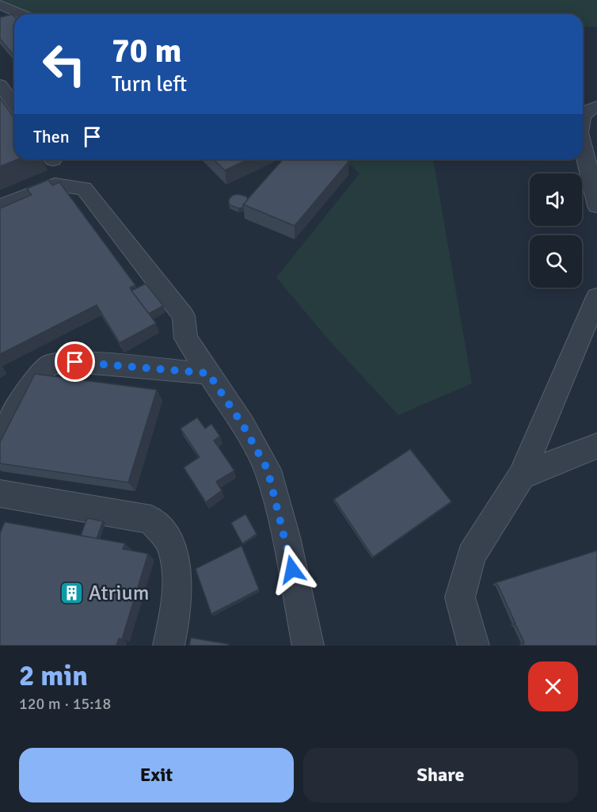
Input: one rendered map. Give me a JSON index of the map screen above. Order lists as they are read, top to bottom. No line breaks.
{"places":{"building":["Atrium"]},"page":{"turn":["70 m","Turn left"],"then":"Then","heading":["2 min","120 m · 15:18"],"buttons":["Exit","Share"]}}
